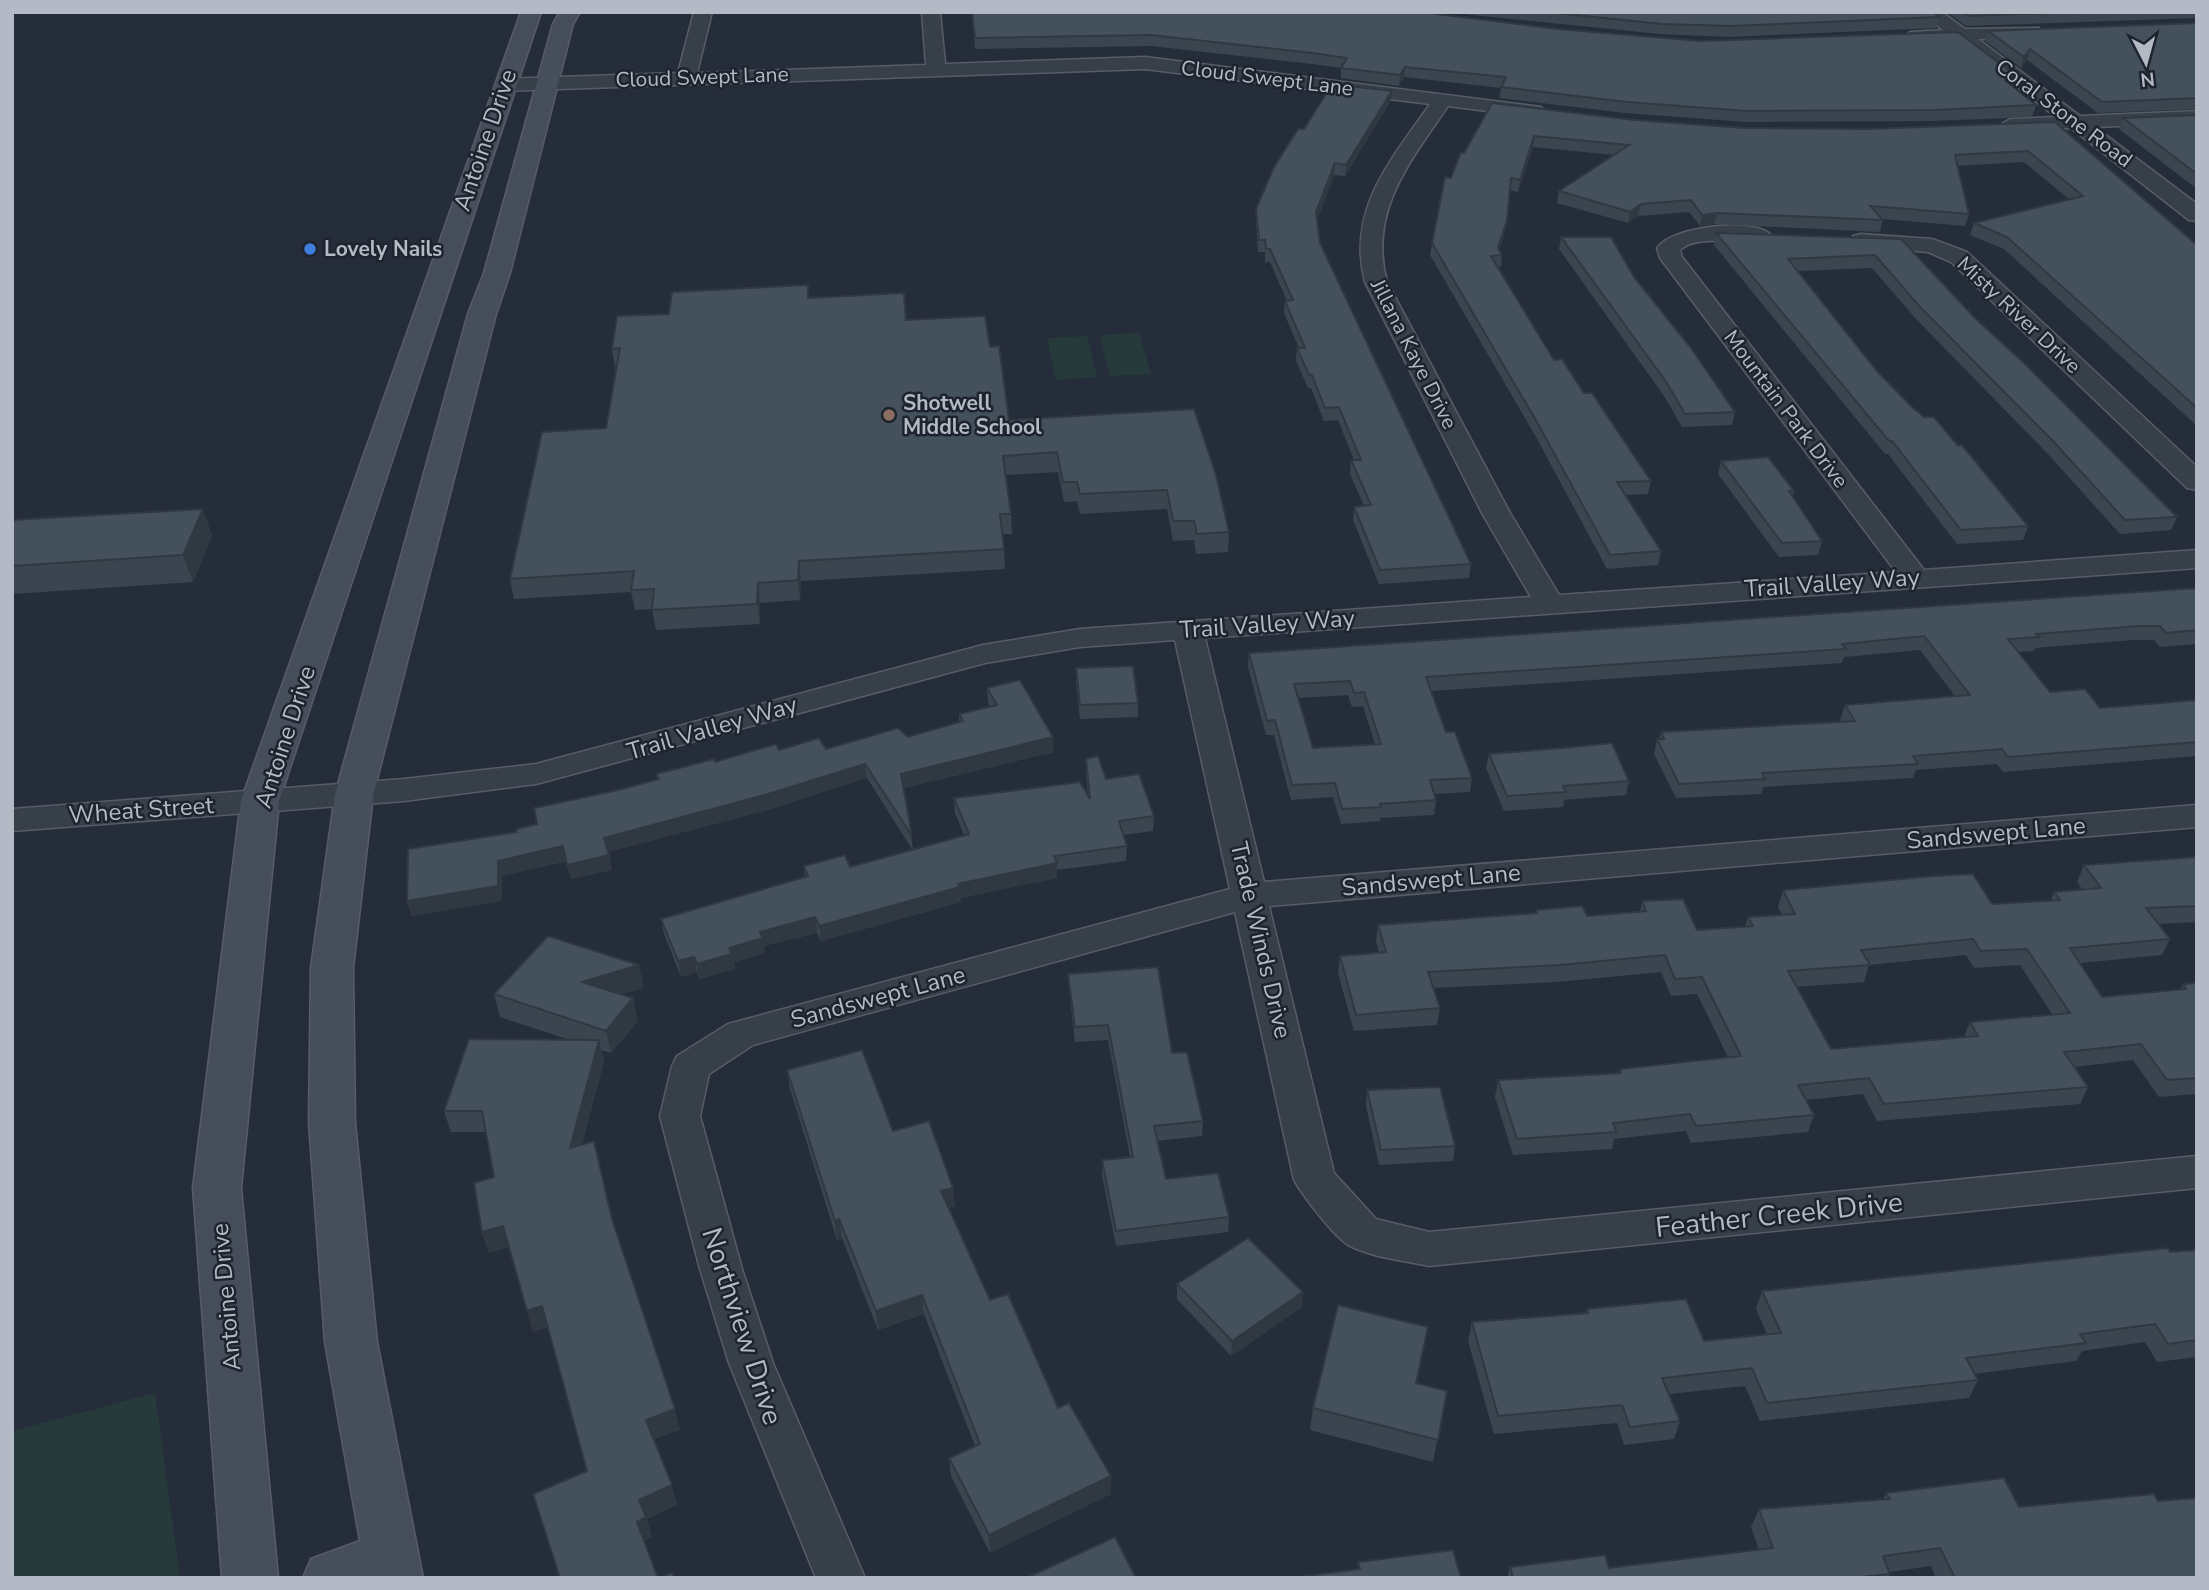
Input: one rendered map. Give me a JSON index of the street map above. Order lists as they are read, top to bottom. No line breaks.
{"streets":{"main road":["Antoine Drive"],"street":["Cloud Swept Lane","Coral Stone Road","Misty River Drive","Jillana Kaye Drive","Mountain Park Drive","Trail Valley Way","Wheat Street","Sandswept Lane","Trade Winds Drive","Feather Creek Drive","Northview Drive"]},"crossings":[["Cloud Swept Lane","Antoine Drive"],["Cloud Swept Lane","Jillana Kaye Drive"],["Antoine Drive","Trail Valley Way"],["Antoine Drive","Wheat Street"],["Jillana Kaye Drive","Trail Valley Way"],["Mountain Park Drive","Trail Valley Way"],["Trail Valley Way","Wheat Street"],["Trail Valley Way","Trade Winds Drive"],["Sandswept Lane","Trade Winds Drive"],["Sandswept Lane","Northview Drive"],["Trade Winds Drive","Feather Creek Drive"]],"places":["Lovely Nails","Shotwell Middle School"],"north":"bottom"}
